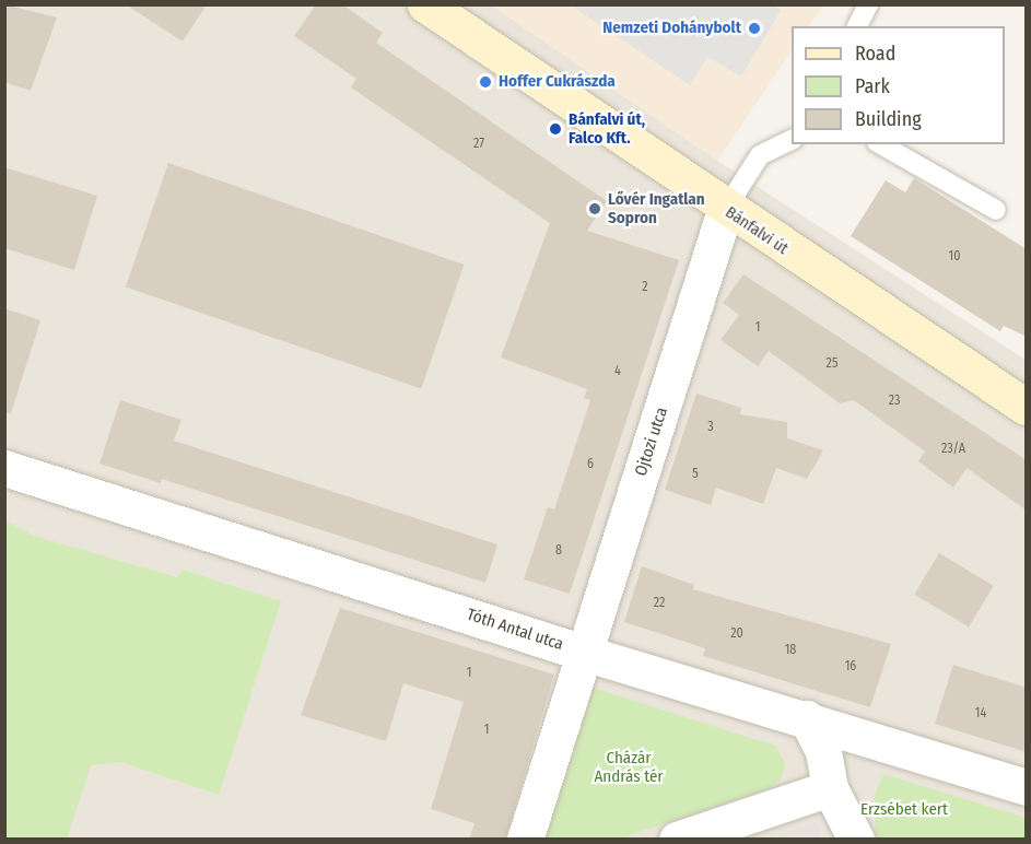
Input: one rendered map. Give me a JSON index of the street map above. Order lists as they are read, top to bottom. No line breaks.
{"streets":{"main road":["Bánfalvi út"],"street":["Ojtozi utca","Tóth Antal utca"]},"crossings":[["Bánfalvi út","Ojtozi utca"],["Ojtozi utca","Tóth Antal utca"]],"parks":["Cházár András tér","Erzsébet kert"],"places":["Nemzeti Dohánybolt","Hoffer Cukrászda","Bánfalvi út, Falco Kft.","Lővér Ingatlan Sopron"],"house_numbers":["27","10","2","1","25","4","23","3","23/A","6","5","8","22","20","18","16","1","14","1"],"legend":["Road","Park","Building"]}
